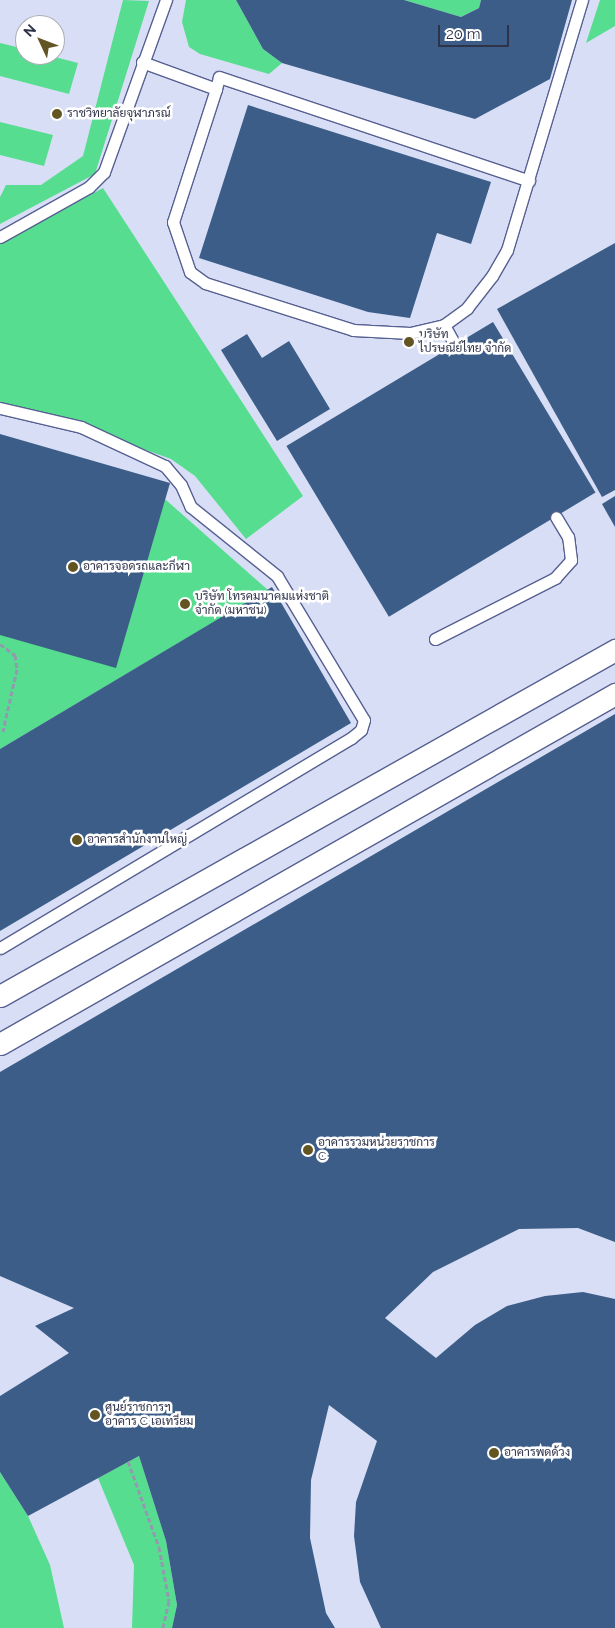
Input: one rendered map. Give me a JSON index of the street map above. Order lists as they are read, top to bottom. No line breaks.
{"places":["ราชวิทยาลัยจุฬาภรณ์","บริษัท ไปรษณีย์ไทย จำกัด","อาคารจอดรถและกีฬา","บริษัท โทรคมนาคมแห่งชาติ จำกัด (มหาชน)","อาคารสำนักงานใหญ่","อาคารรวมหน่วยราชการ C","ศูนย์ราชการฯ อาคาร C เอเทรียม","อาคารพดด้วง"],"scale_bar":"20 m","north":"top left"}
